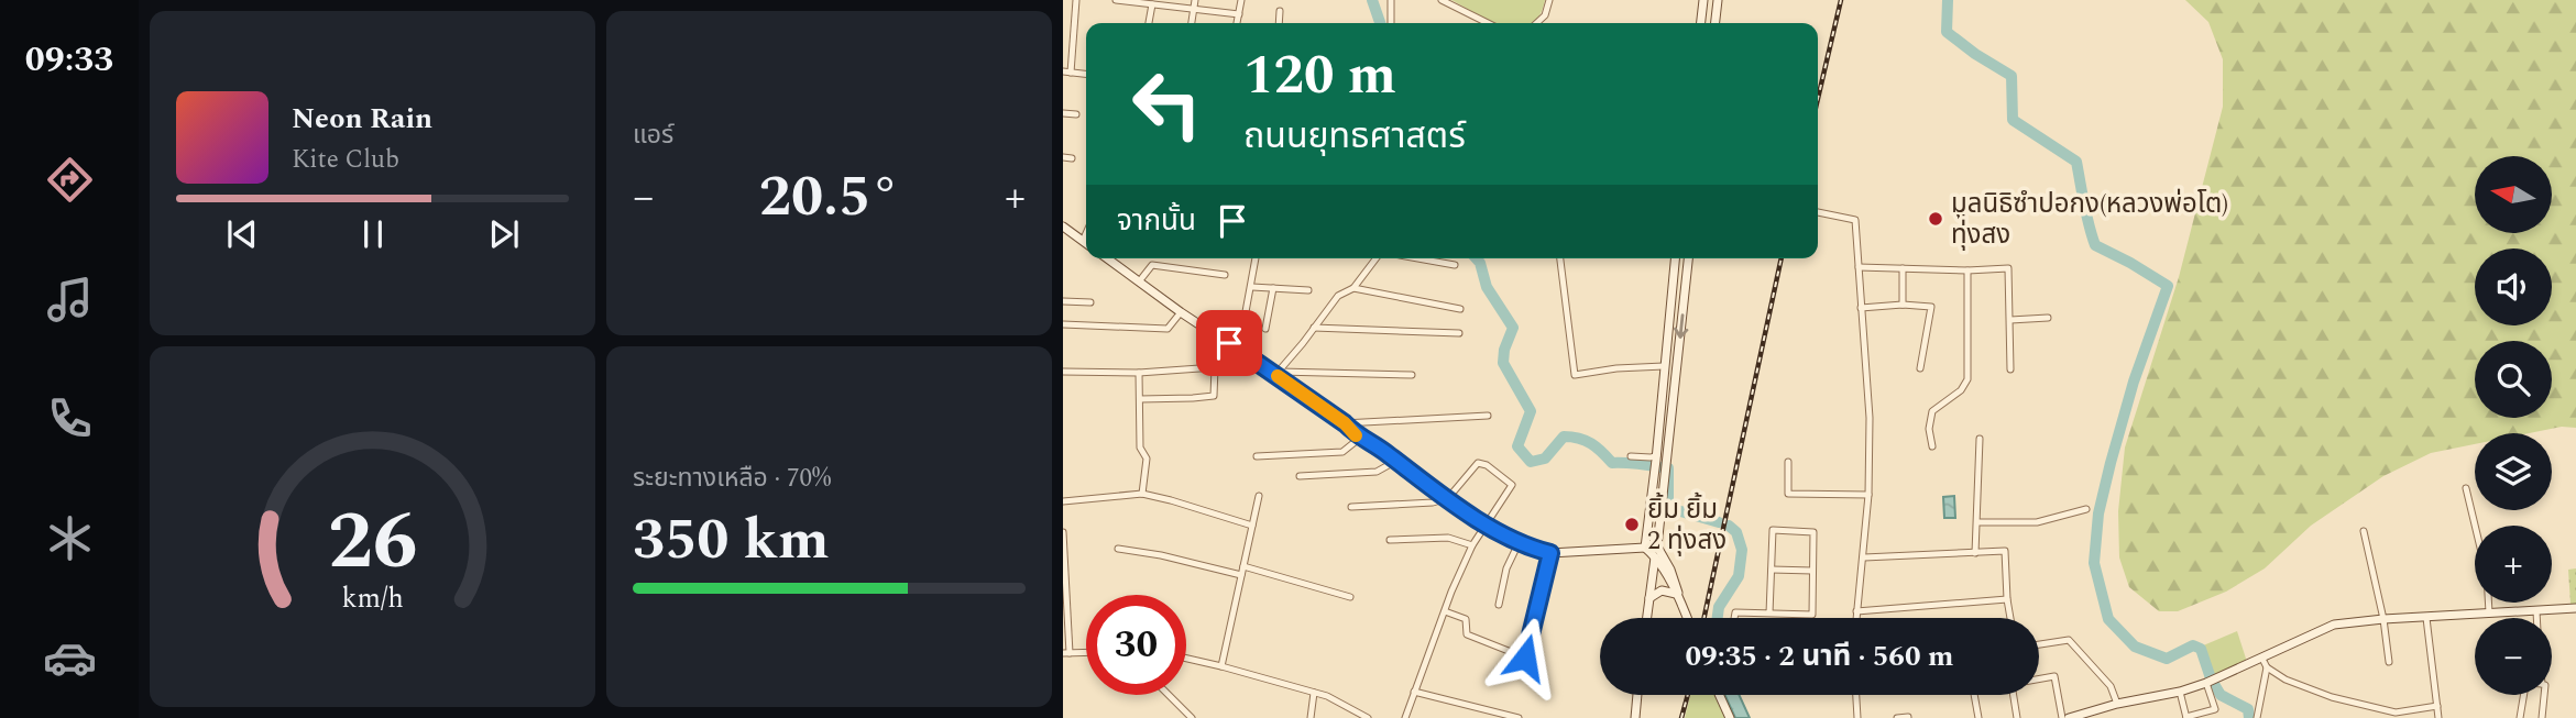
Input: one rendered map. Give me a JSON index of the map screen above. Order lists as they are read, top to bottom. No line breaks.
{"places":["มูลนิธิซำปอกง(หลวงพ่อโต) ทุ่งสง","ยิ้ม ยิ้ม 2 ทุ่งสง"],"north":"left","page":{"tabs":"09:33","tile":["แอร์",["ระยะทางเหลือ · 70%","350 km"]],"turn":["120 m","ถนนยุทธศาสตร์"],"song":["Neon Rain","Kite Club"],"map_buttons":["+","−"],"heat":["−","20.5°","+"],"then":"จากนั้น","limit":"30","trip":"09:35 · 2 นาที · 560 m","gauge":["26","km/h"]}}
